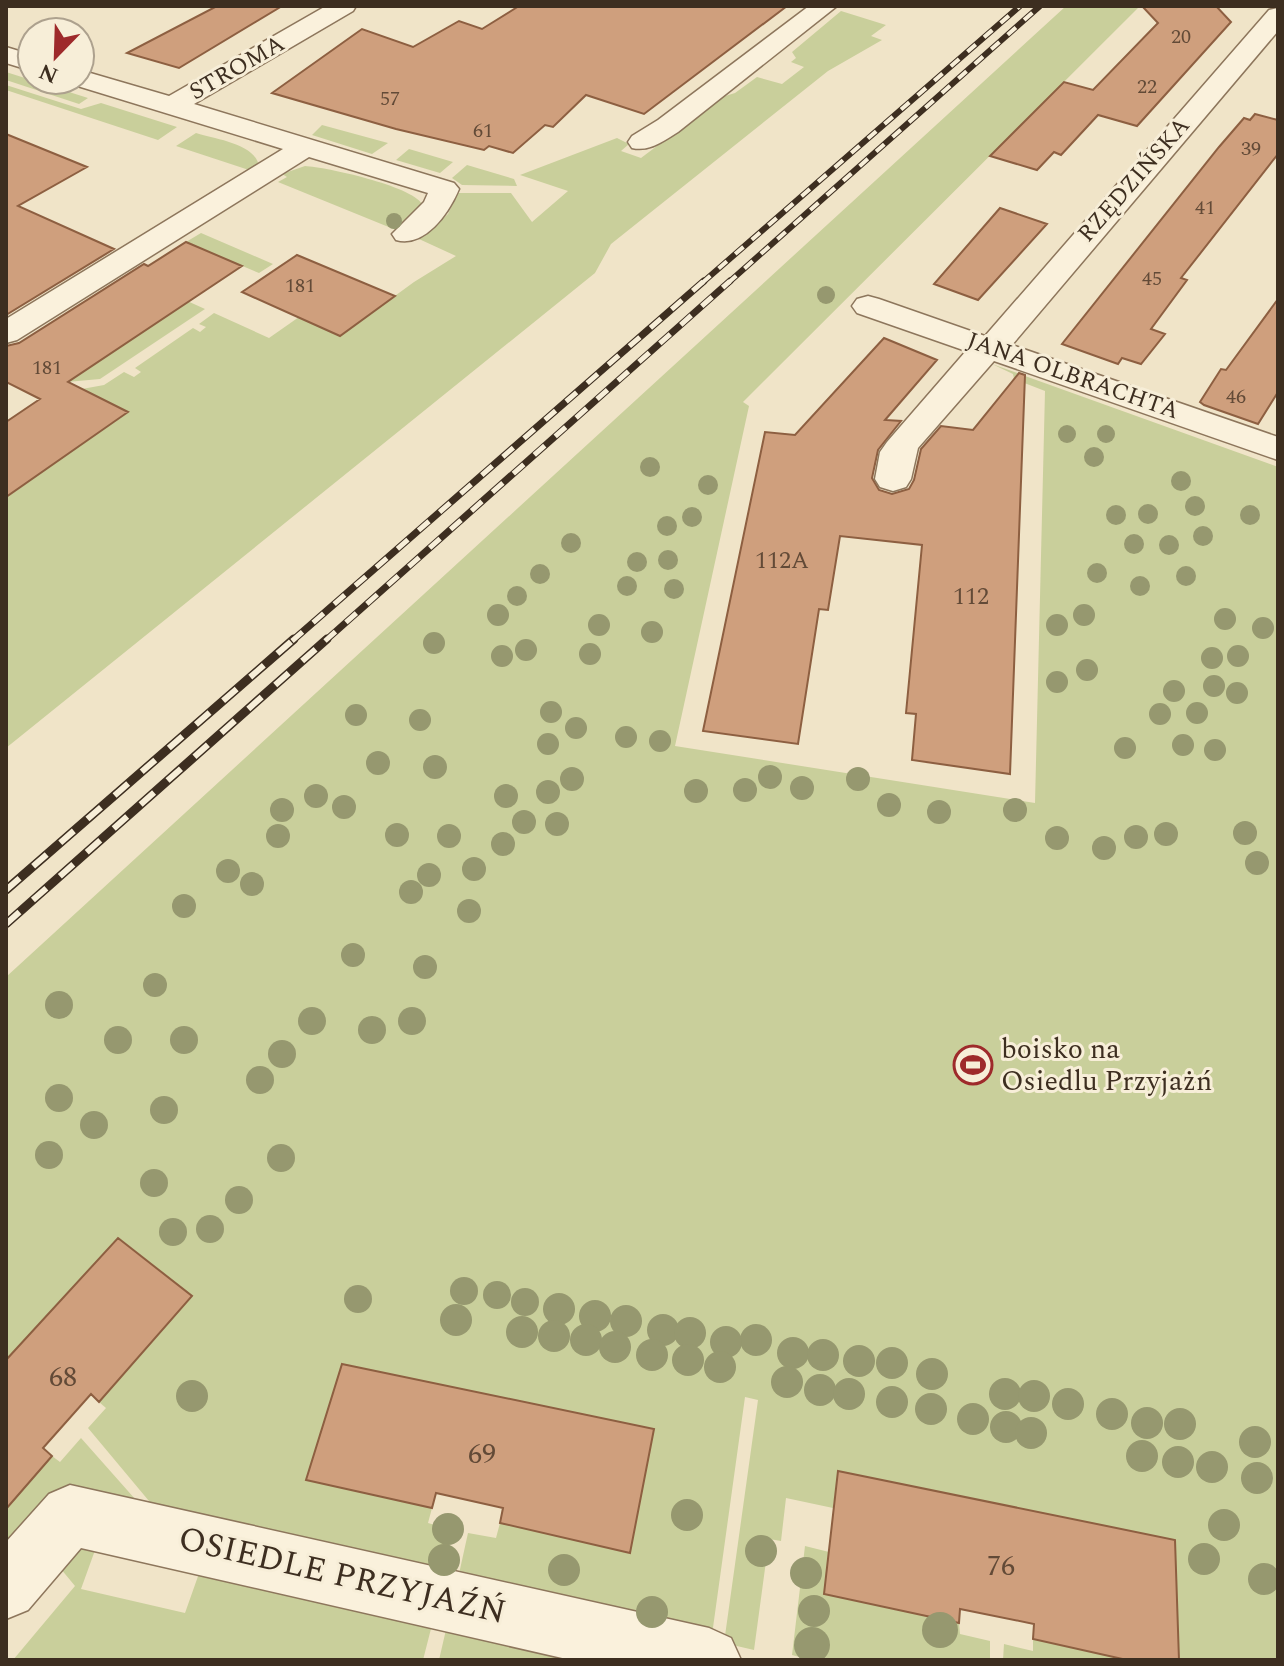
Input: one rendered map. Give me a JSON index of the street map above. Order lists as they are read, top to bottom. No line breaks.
{"streets":{"street":["STROMA","RZĘDZIŃSKA","JANA OLBRACHTA","OSIEDLE PRZYJAŹŃ"]},"crossings":[["RZĘDZIŃSKA","JANA OLBRACHTA"]],"places":{"sports":["boisko na Osiedlu Przyjażń"]},"house_numbers":["20","22","57","61","39","41","45","181","181","46","112A","112","68","69","76"],"north":"bottom left"}
